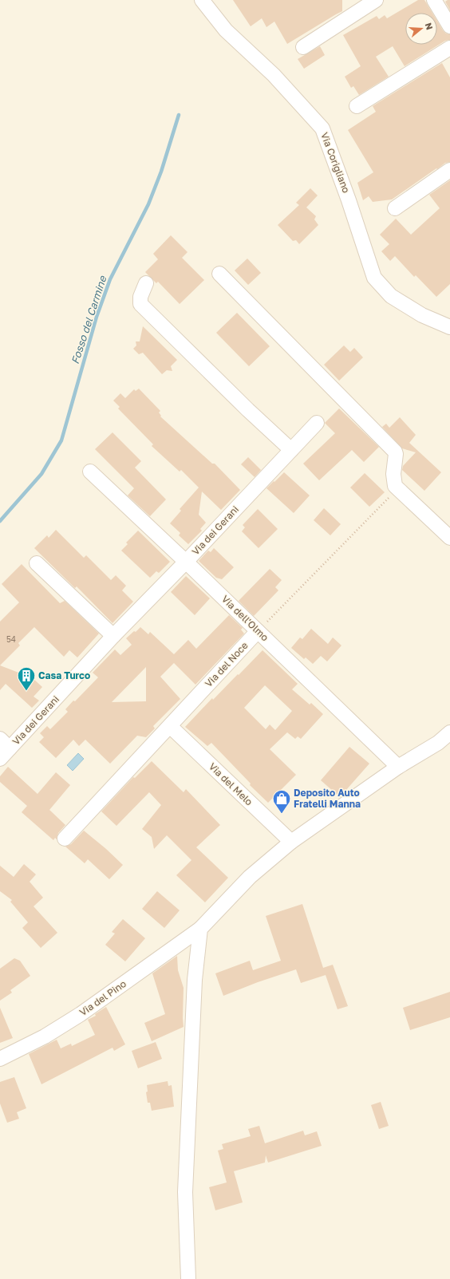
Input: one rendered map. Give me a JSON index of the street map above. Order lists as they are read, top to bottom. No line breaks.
{"streets":{"street":["Via Corigliano","Via dei Gerani","Via dell'Olmo","Via del Noce","Via del Melo","Via del Pino"]},"crossings":[["Via dei Gerani","Via dell'Olmo"],["Via dell'Olmo","Via del Noce"],["Via dell'Olmo","Via del Pino"],["Via del Noce","Via del Melo"],["Via del Melo","Via del Pino"]],"water":["Fosso del Carmine"],"places":{"building":["Casa Turco"],"shop":["Deposito Auto Fratelli Manna"]},"house_numbers":["54"],"north":"right"}
